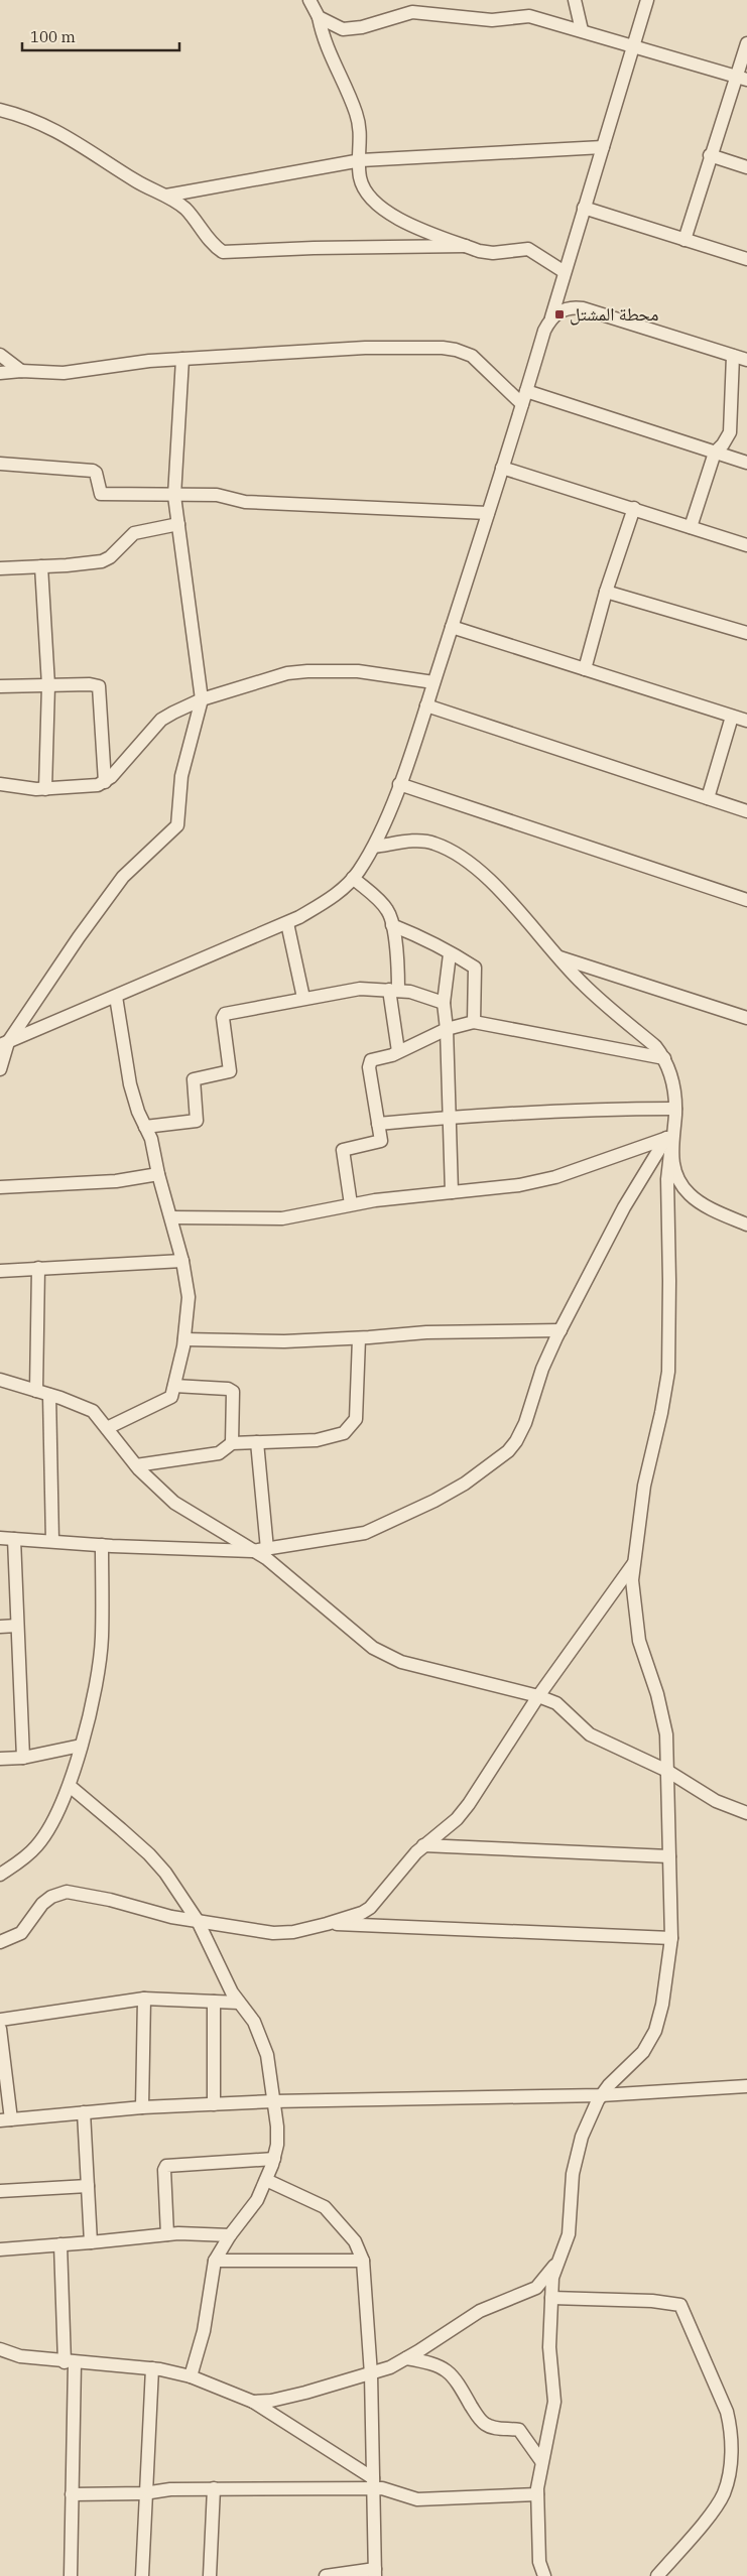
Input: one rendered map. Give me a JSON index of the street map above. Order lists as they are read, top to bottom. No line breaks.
{"places":{"transit":["محطة المشتل"]},"scale_bar":"100 m"}
